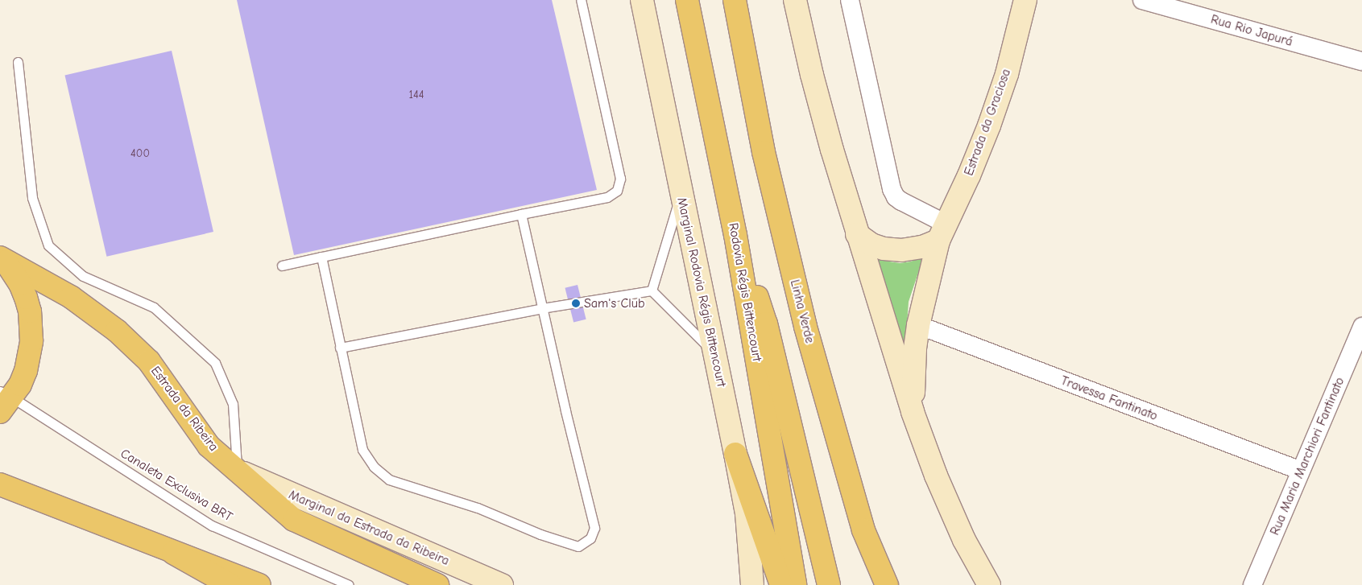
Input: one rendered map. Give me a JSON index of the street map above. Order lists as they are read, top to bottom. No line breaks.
{"streets":{"main road":["Estrada da Graciosa","Marginal Rodovia Régis Bittencourt","Rodovia Régis Bittencourt","Linha Verde","Estrada da Ribeira","Marginal da Estrada da Ribeira"],"street":["Rua Rio Japurá","Travessa Fantinato","Rua Maria Marchiori Fantinato"],"lane":["Canaleta Exclusiva BRT"]},"crossings":[["Estrada da Graciosa","Travessa Fantinato"],["Travessa Fantinato","Rua Maria Marchiori Fantinato"],["Estrada da Ribeira","Marginal da Estrada da Ribeira"]],"places":["Sam's Club"],"house_numbers":["144","400"]}
